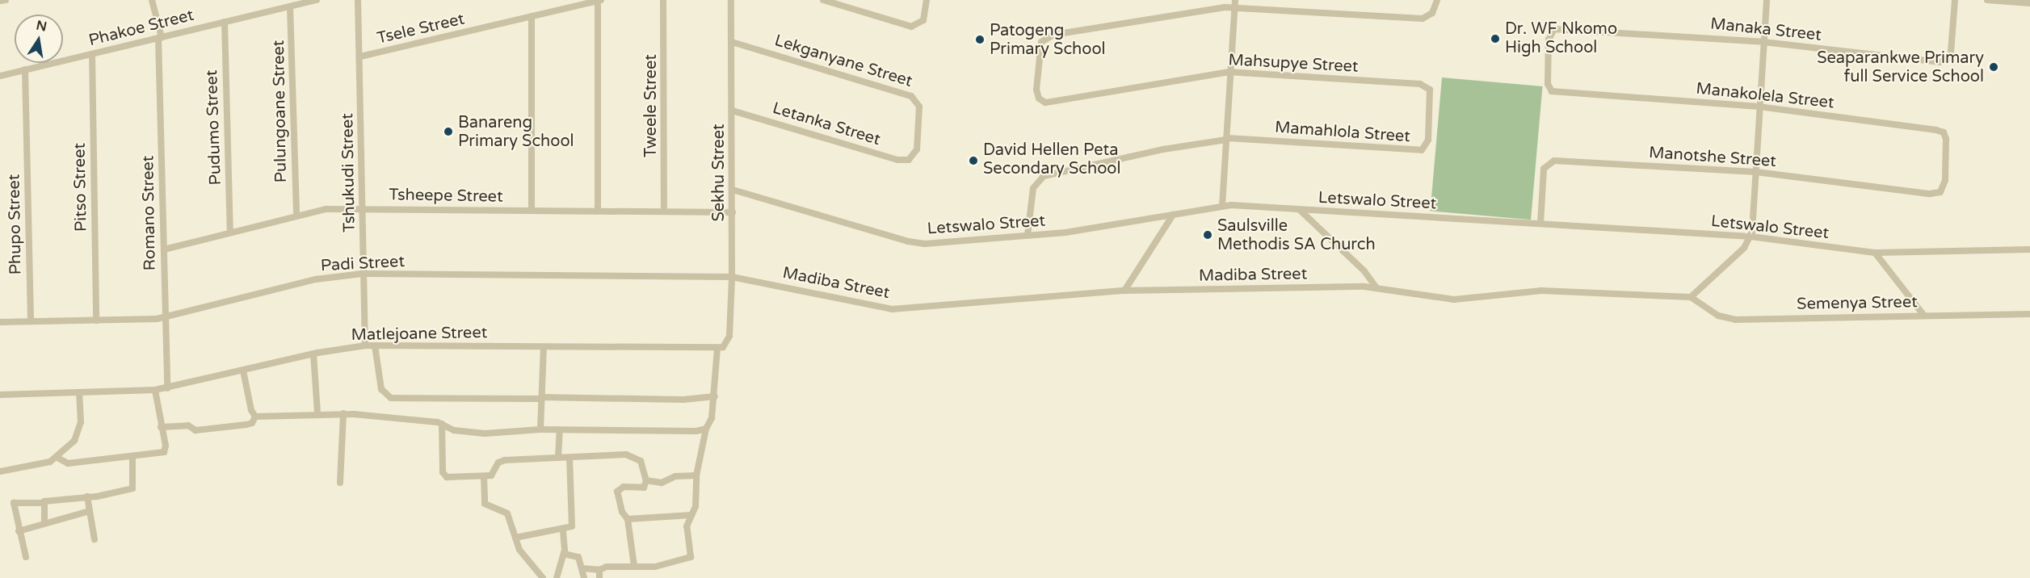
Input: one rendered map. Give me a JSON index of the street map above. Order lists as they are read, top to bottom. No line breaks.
{"streets":{"street":["Phakoe Street","Tsele Street","Manaka Street","Lekganyane Street","Mahsupye Street","Manakolela Street","Tweele Street","Pulungoane Street","Letanka Street","Pudumo Street","Mamahlola Street","Manotshe Street","Tshukudi Street","Sekhu Street","Pitso Street","Tsheepe Street","Letswalo Street","Romano Street","Phupo Street","Padi Street","Madiba Street","Semenya Street","Matlejoane Street"]},"crossings":[["Phakoe Street","Pulungoane Street"],["Phakoe Street","Pudumo Street"],["Phakoe Street","Pitso Street"],["Phakoe Street","Romano Street"],["Phakoe Street","Phupo Street"],["Tsele Street","Tshukudi Street"],["Manaka Street","Manakolela Street"],["Lekganyane Street","Letanka Street"],["Lekganyane Street","Sekhu Street"],["Mahsupye Street","Mamahlola Street"],["Manakolela Street","Manotshe Street"],["Tweele Street","Tsheepe Street"],["Pulungoane Street","Tsheepe Street"],["Letanka Street","Sekhu Street"],["Pudumo Street","Tsheepe Street"],["Mamahlola Street","Letswalo Street"],["Manotshe Street","Letswalo Street"],["Tshukudi Street","Tsheepe Street"],["Tshukudi Street","Padi Street"],["Tshukudi Street","Matlejoane Street"],["Sekhu Street","Tsheepe Street"],["Sekhu Street","Letswalo Street"],["Sekhu Street","Padi Street"],["Sekhu Street","Madiba Street"],["Sekhu Street","Matlejoane Street"],["Pitso Street","Padi Street"],["Tsheepe Street","Romano Street"],["Romano Street","Padi Street"],["Romano Street","Matlejoane Street"],["Phupo Street","Padi Street"],["Padi Street","Madiba Street"],["Madiba Street","Semenya Street"]],"places":["Dr. WF Nkomo High School","Patogeng Primary School","Seaparankwe Primary full Service School","Banareng Primary School","David Hellen Peta Secondary School","Saulsville Methodis SA Church"],"north":"top"}
